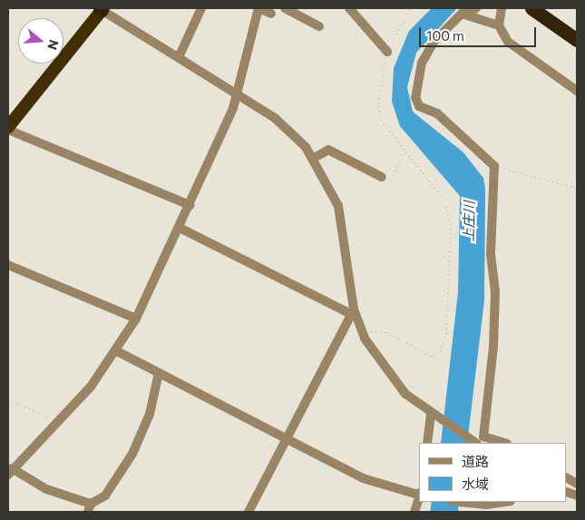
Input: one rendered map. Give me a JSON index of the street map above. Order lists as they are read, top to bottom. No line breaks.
{"water":["上庄川"],"legend":["道路","水域"],"scale_bar":"100 m","north":"right"}
